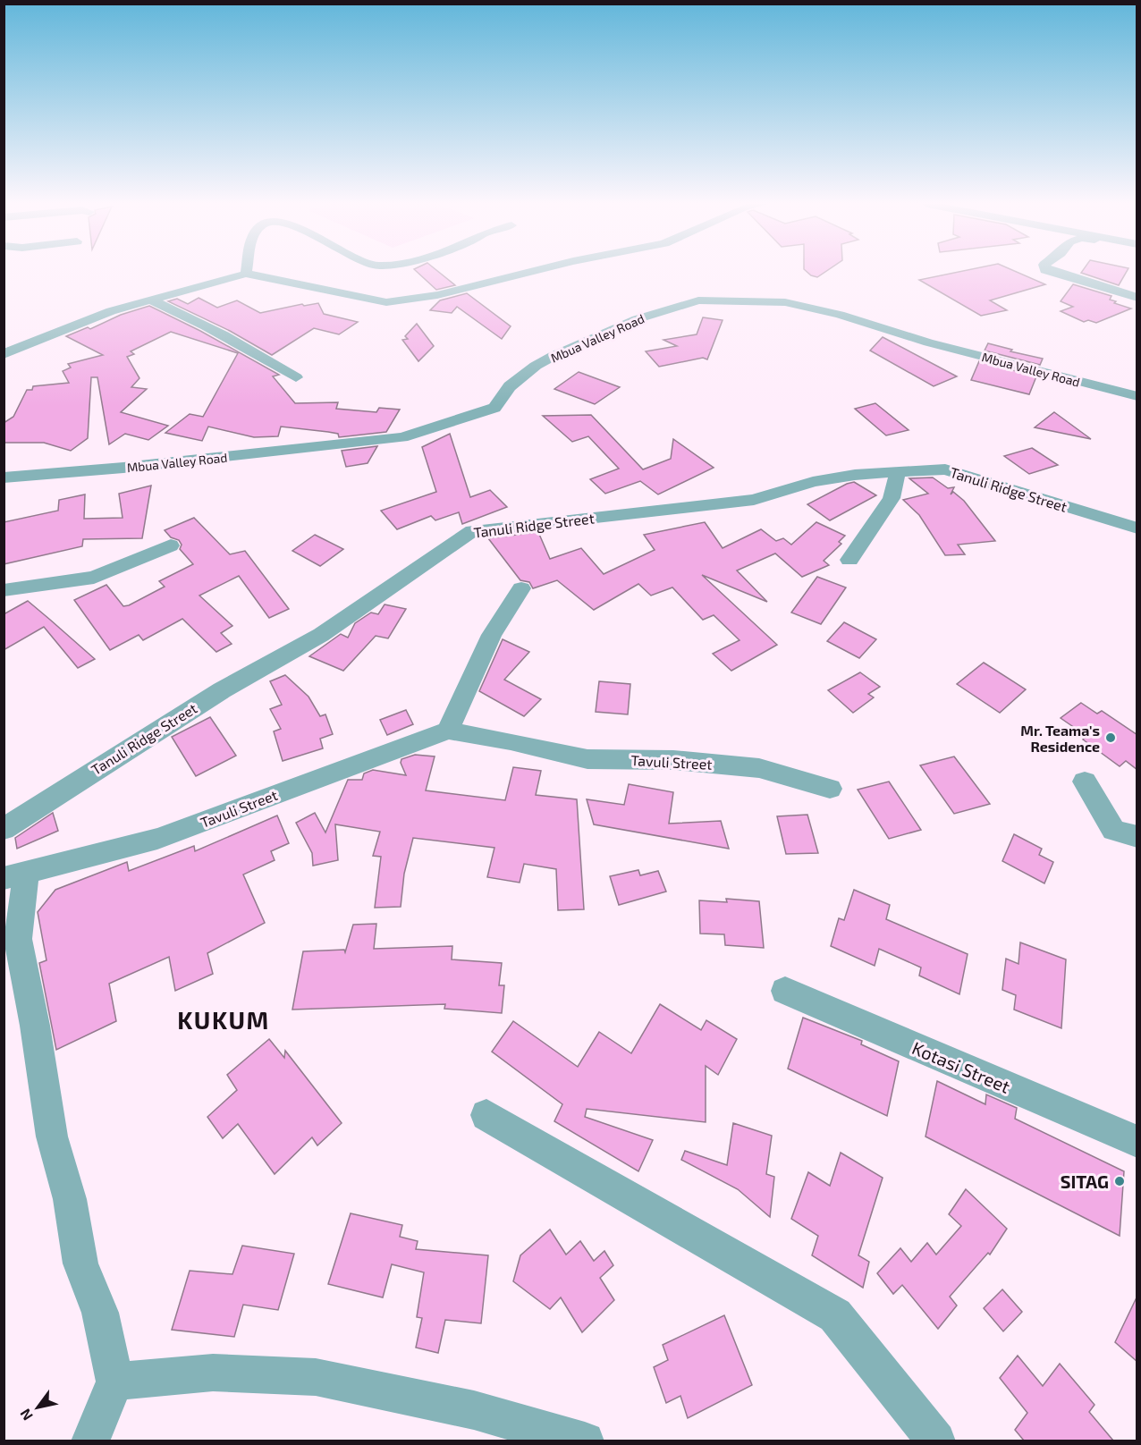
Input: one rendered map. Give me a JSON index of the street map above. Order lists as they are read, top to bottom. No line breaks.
{"streets":{"street":["Mbua Valley Road","Tanuli Ridge Street","Tavuli Street","Kotasi Street"]},"districts":["KUKUM"],"places":["Mr. Teama's Residence","SITAG"],"north":"bottom left"}
